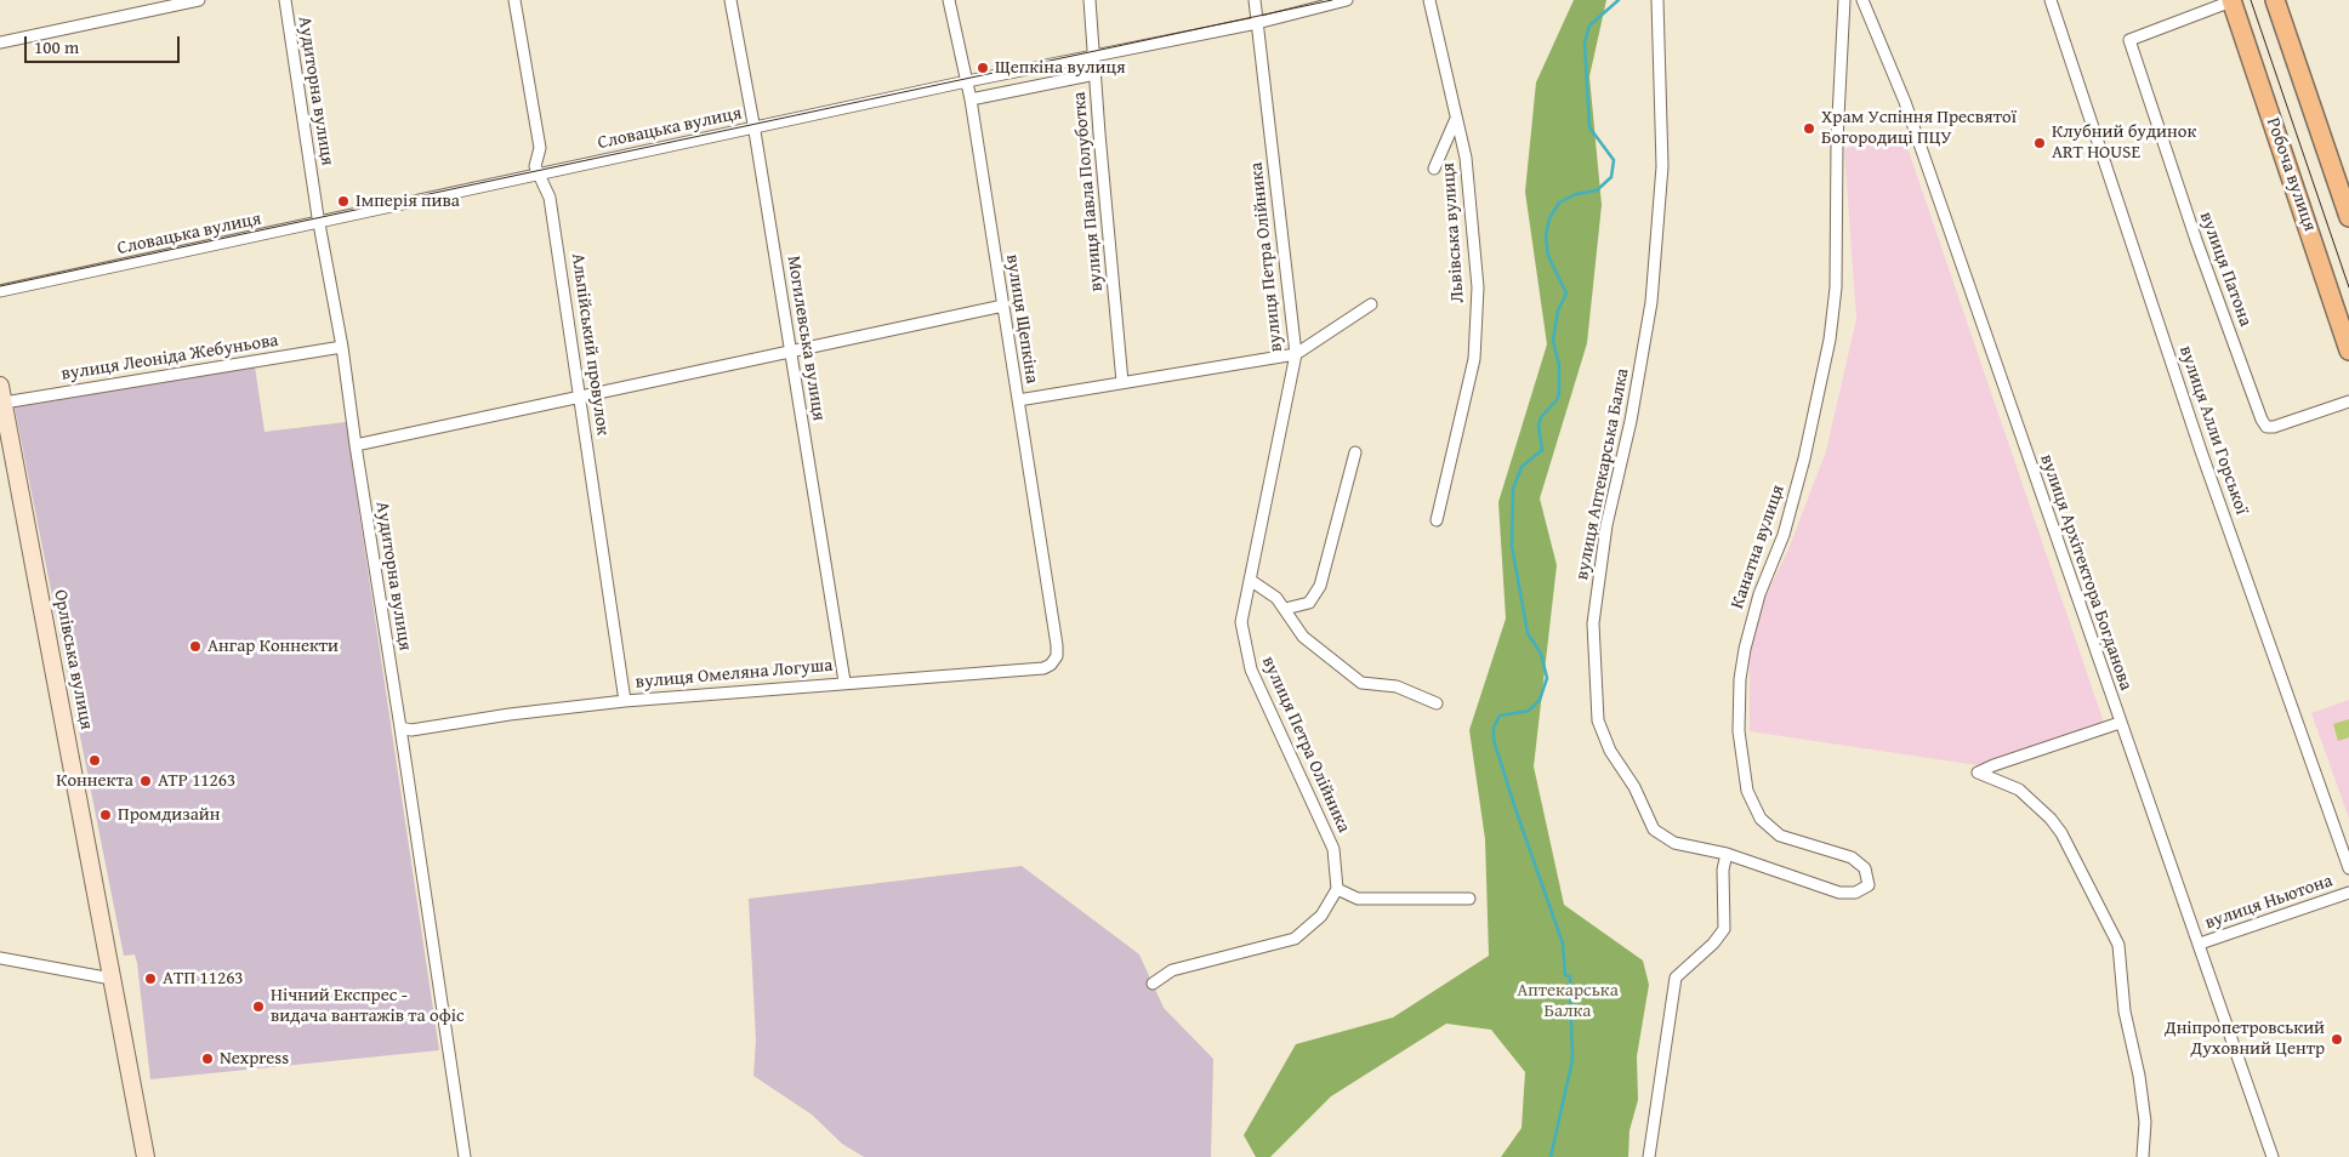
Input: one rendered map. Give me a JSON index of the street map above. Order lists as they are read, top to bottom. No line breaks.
{"streets":{"main road":["Робоча вулиця"],"street":["Аудиторна вулиця","Словацька вулиця","вулиця Павла Полуботка","Львівська вулиця","вулиця Петра Олійника","вулиця Патона","вулиця Щепкіна","Могилевська вулиця","Альпійський провулок","вулиця Леоніда Жебуньова","вулиця Алли Горської","вулиця Аптекарська Балка","Канатна вулиця","вулиця Архітектора Богданова","Орлівська вулиця","вулиця Омеляна Логуша","вулиця Ньютона"]},"crossings":[["Аудиторна вулиця","Словацька вулиця"],["Аудиторна вулиця","вулиця Леоніда Жебуньова"],["Аудиторна вулиця","вулиця Омеляна Логуша"],["Словацька вулиця","вулиця Павла Полуботка"],["Словацька вулиця","вулиця Петра Олійника"],["Словацька вулиця","вулиця Щепкіна"],["Словацька вулиця","Могилевська вулиця"],["Словацька вулиця","Альпійський провулок"],["Робоча вулиця","вулиця Патона"],["вулиця Щепкіна","вулиця Омеляна Логуша"],["Могилевська вулиця","вулиця Омеляна Логуша"],["Альпійський провулок","вулиця Омеляна Логуша"],["вулиця Леоніда Жебуньова","Орлівська вулиця"],["вулиця Аптекарська Балка","Канатна вулиця"],["вулиця Архітектора Богданова","вулиця Ньютона"]],"parks":["Аптекарська Балка"],"places":["Щепкіна вулиця","Храм Успіння Пресвятої Богородиці ПЦУ","Клубний будинок ART HOUSE","Імперія пива","Ангар Коннекти","Коннекта","ATP 11263","Промдизайн","АТП 11263","Нічний Експрес - видача вантажів та офіс","Дніпропетровський Духовний Центр","Nexpress"],"scale_bar":"100 m"}
